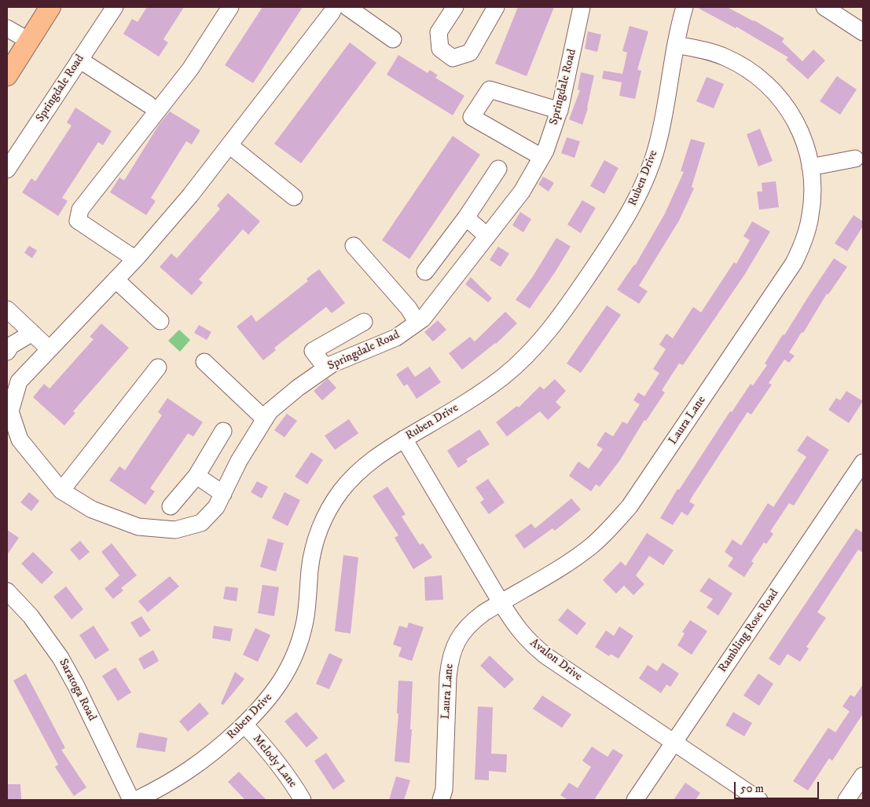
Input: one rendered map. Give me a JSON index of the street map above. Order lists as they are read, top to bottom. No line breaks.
{"streets":{"street":["Springdale Road","Ruben Drive","Laura Lane","Rambling Rose Road","Avalon Drive","Saratoga Road","Melody Lane"]},"crossings":[["Ruben Drive","Laura Lane"],["Ruben Drive","Avalon Drive"],["Ruben Drive","Melody Lane"],["Laura Lane","Avalon Drive"],["Rambling Rose Road","Avalon Drive"]],"scale_bar":"50 m"}
